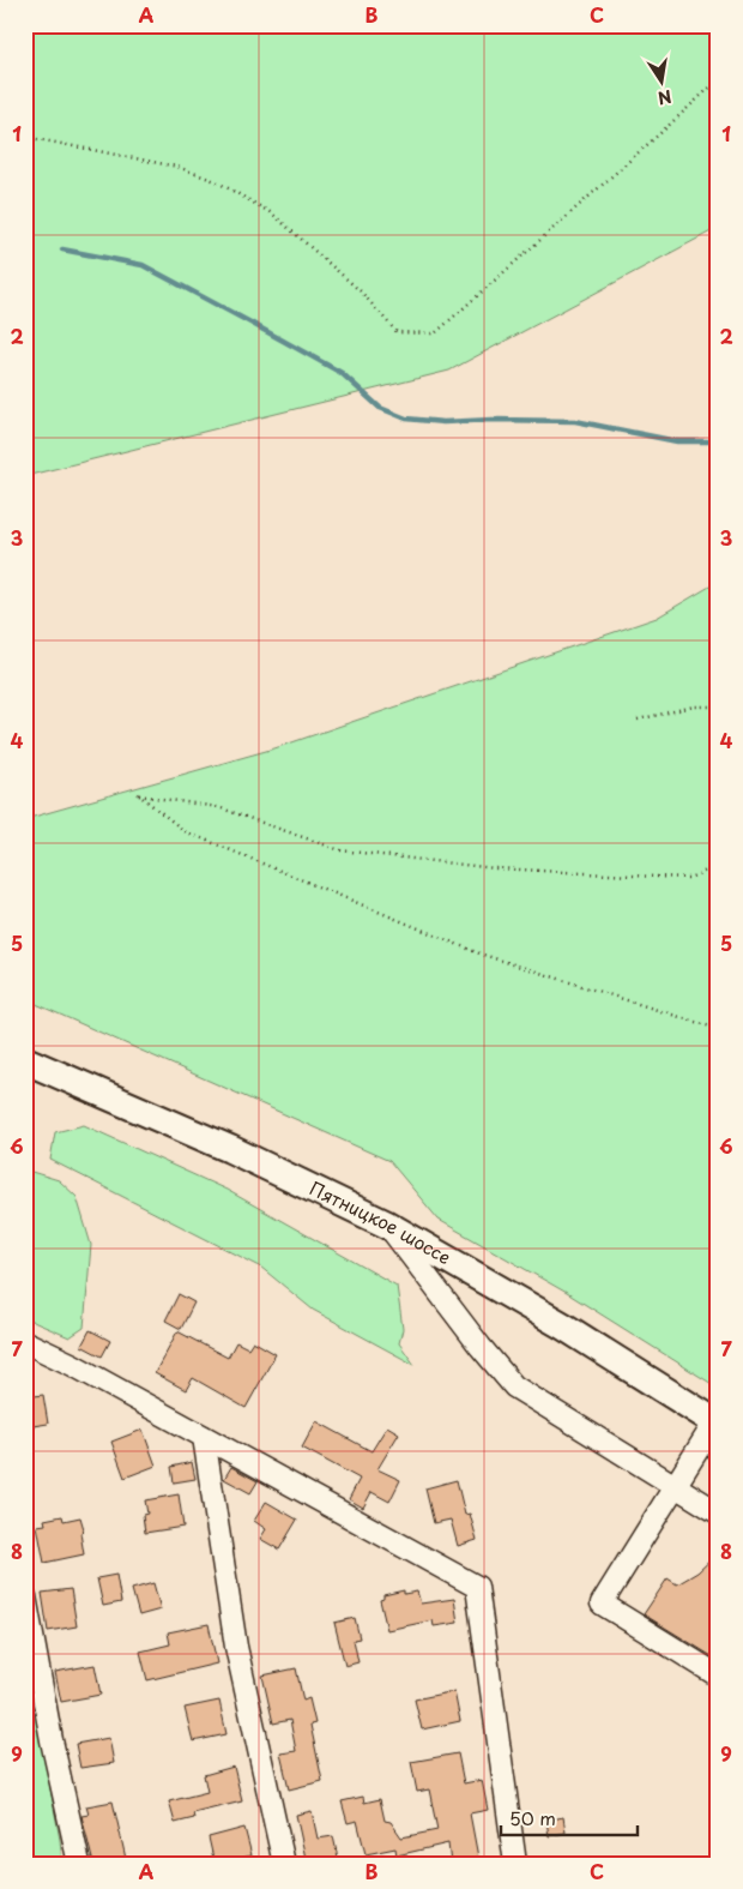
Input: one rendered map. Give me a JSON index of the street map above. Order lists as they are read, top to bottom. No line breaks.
{"streets":{"main road":["Пятницкое шоссе"]},"scale_bar":"50 m","north":"bottom","grid":{"columns":["A","B","C"],"rows":["1","2","3","4","5","6","7","8","9"]}}
